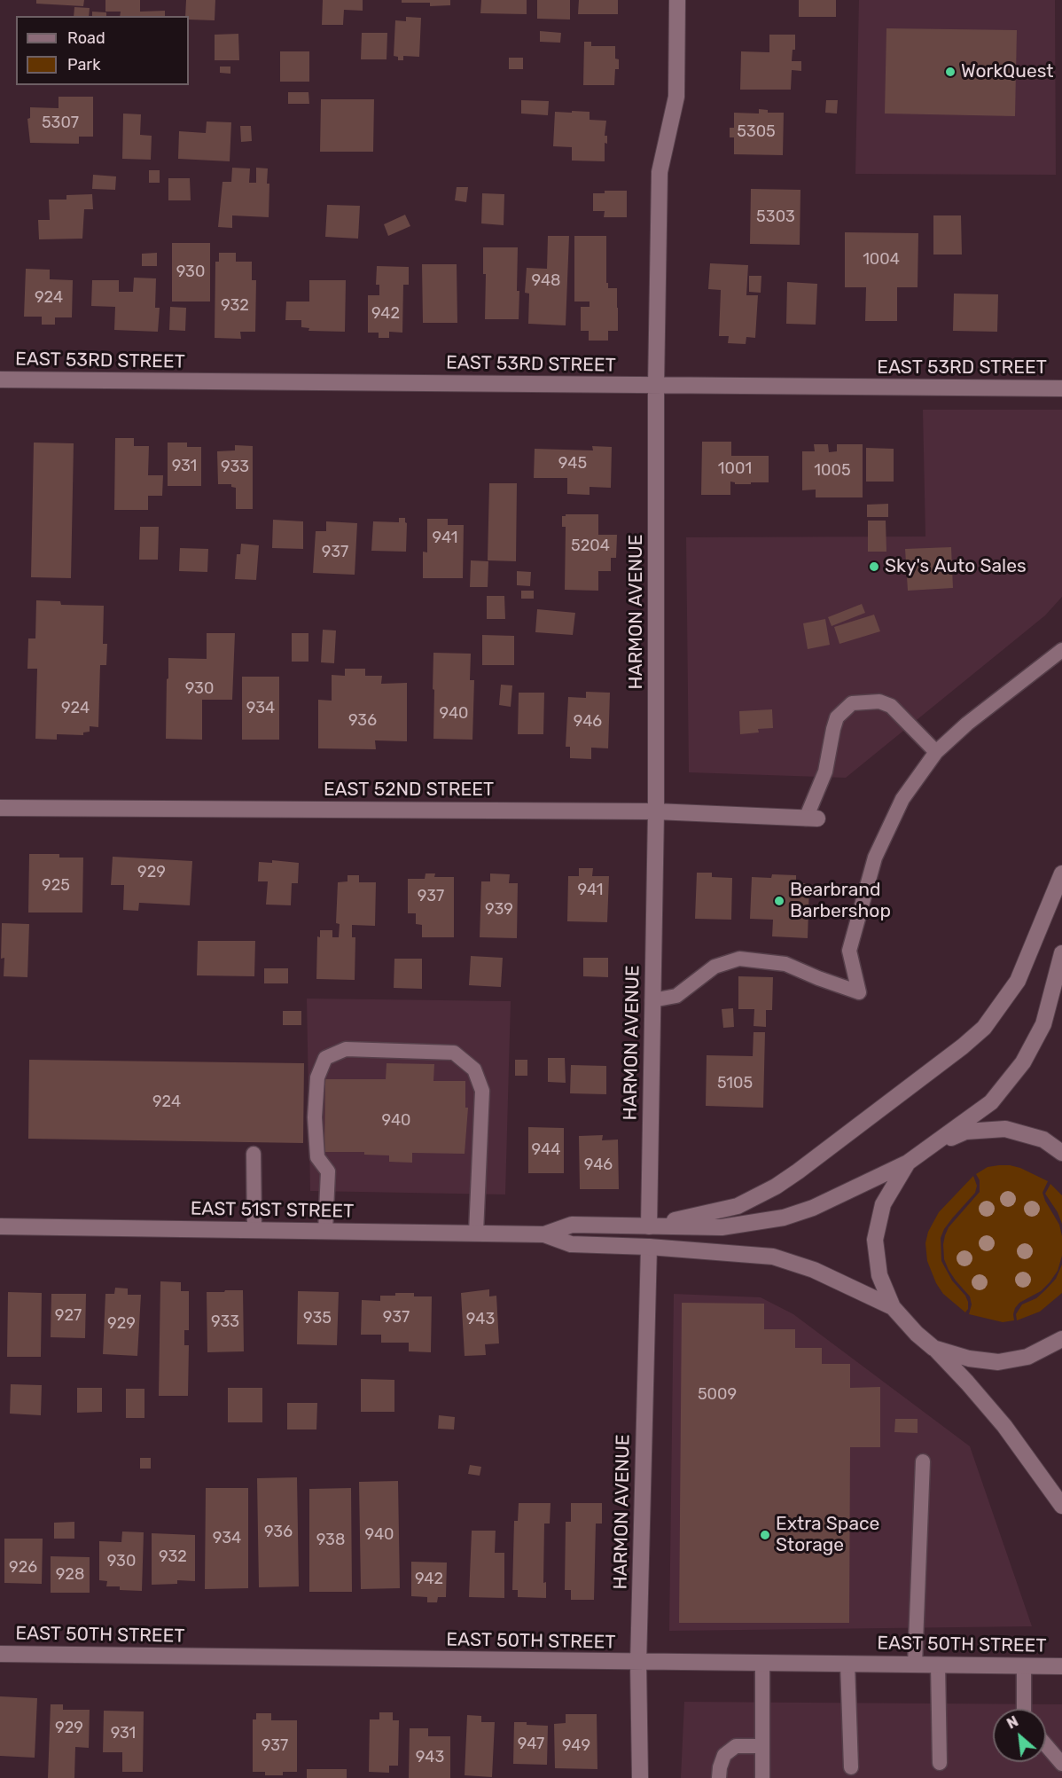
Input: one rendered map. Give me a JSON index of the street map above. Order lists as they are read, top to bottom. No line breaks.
{"streets":{"street":["EAST 53RD STREET","HARMON AVENUE","EAST 52ND STREET","EAST 51ST STREET","EAST 50TH STREET"]},"crossings":[["EAST 53RD STREET","HARMON AVENUE"],["HARMON AVENUE","EAST 52ND STREET"],["HARMON AVENUE","EAST 51ST STREET"],["HARMON AVENUE","EAST 50TH STREET"]],"places":["WorkQuest","Sky's Auto Sales","Bearbrand Barbershop","Extra Space Storage"],"house_numbers":["5307","5305","5303","1004","930","948","924","932","942","945","931","933","1001","1005","941","5204","937","930","924","934","940","936","946","929","925","941","937","939","5105","924","940","944","946","927","937","935","943","933","929","5009","936","940","934","938","932","930","926","928","942","929","931","947","937","949","943"],"legend":["Road","Park"],"north":"top left"}
